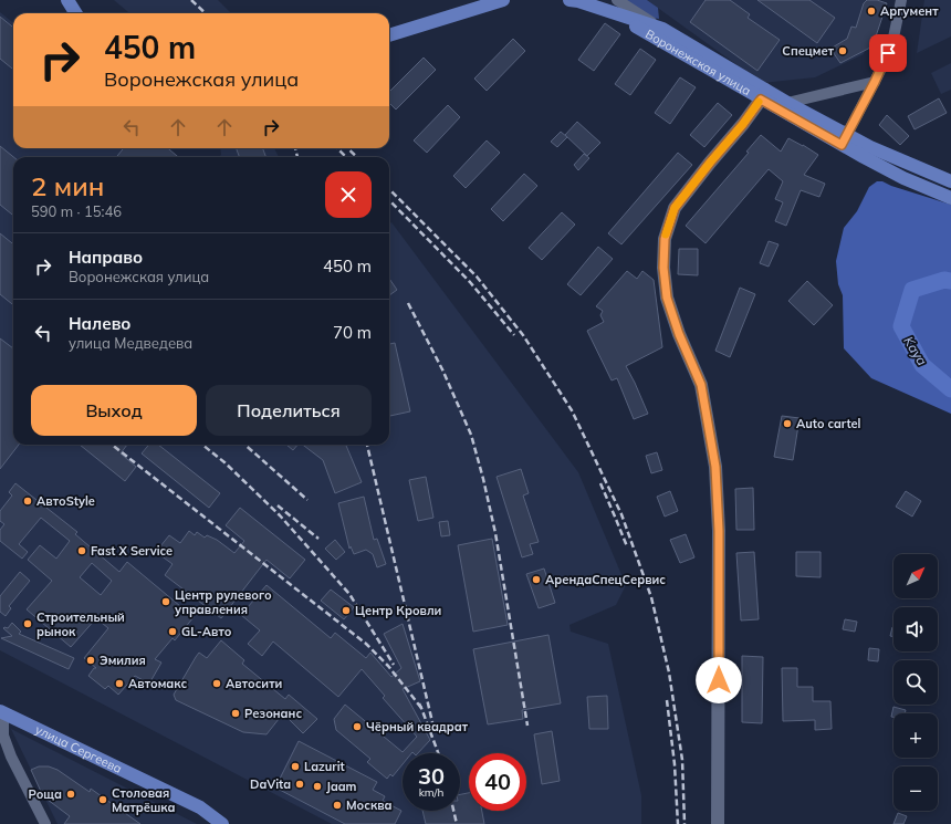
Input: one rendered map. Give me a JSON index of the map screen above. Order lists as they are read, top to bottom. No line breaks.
{"streets":{"main road":["Воронежская улица","улица Сергеева"]},"water":["Kaya"],"places":["Аргумент","Спецмет","Auto cartel","АвтоStyle","Fast X Service","АрендаСпецСервис","Центр рулевого управления","Центр Кровли","Строительный рынок","GL-Авто","Эмилия","Автомакс","Автосити","Резонанс","Чёрный квадрат","Lazurit","DaVita","Jaam","Роща","Столовая Матрёшка","Москва"],"north":"top right","page":{"turn":["450 m","Воронежская улица"],"heading":["2 мин","590 m · 15:46"],"list":[{"name":"Направо","note":"Воронежская улица","value":"450 m"},{"name":"Налево","note":"улица Медведева","value":"70 m"}],"buttons":["Выход","Поделиться"],"map_buttons":["+","−"],"speed":"30 km/h","limit":"40"}}
